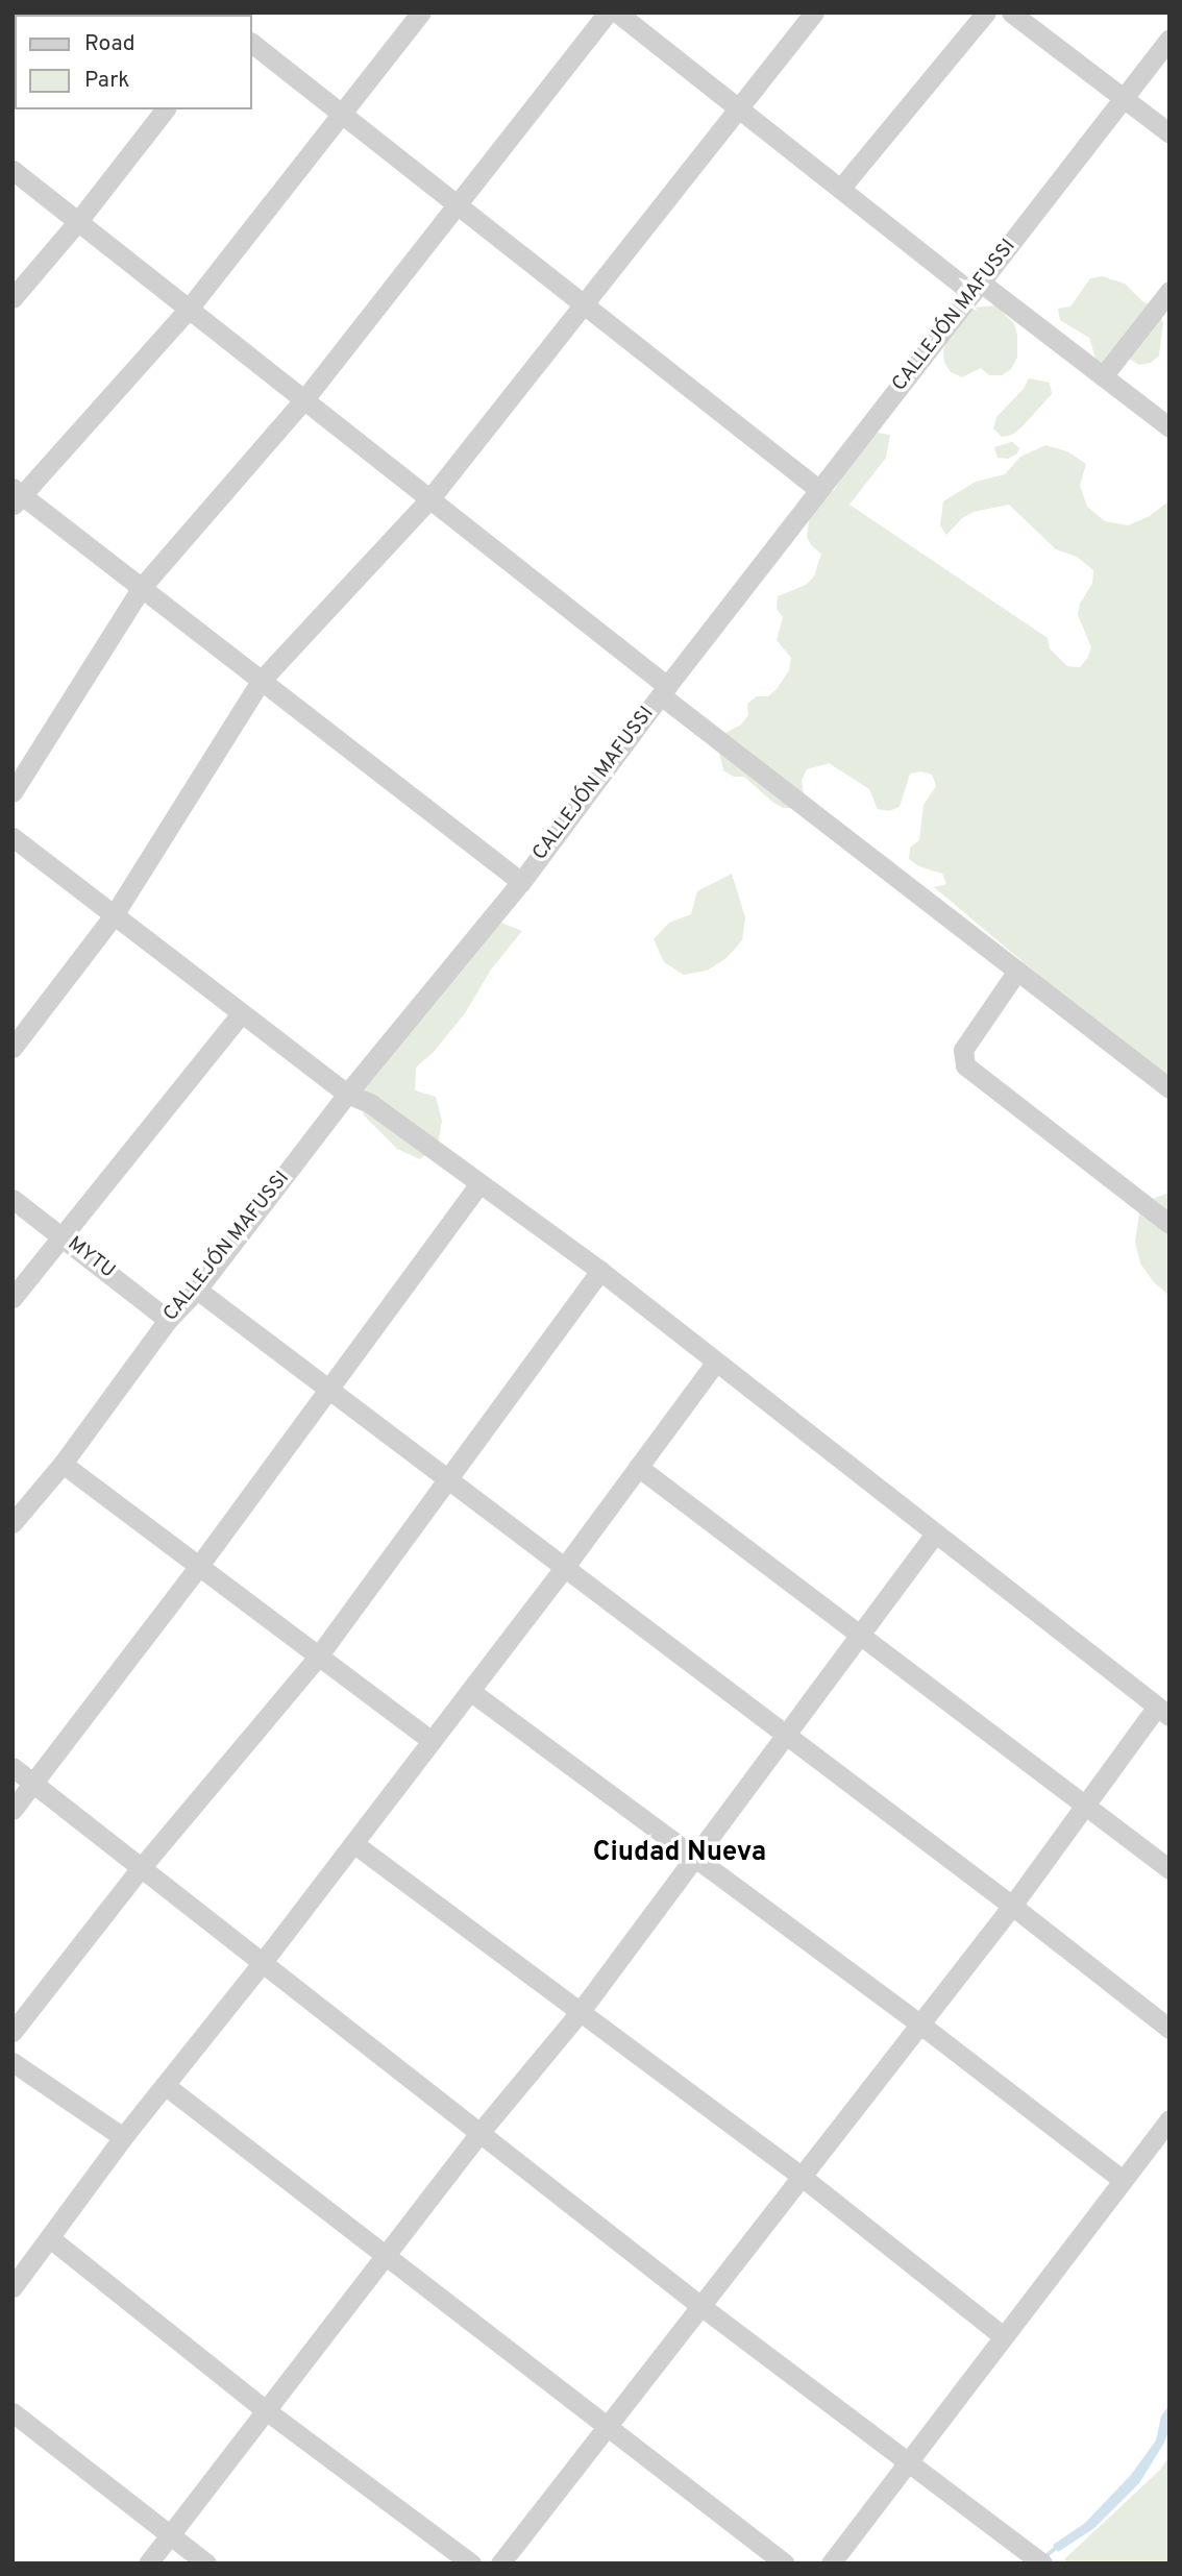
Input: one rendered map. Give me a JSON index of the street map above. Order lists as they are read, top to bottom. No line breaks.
{"streets":{"street":["CALLEJÓN MAFUSSI","MYTU"]},"crossings":[["CALLEJÓN MAFUSSI","MYTU"]],"districts":["Ciudad Nueva"],"legend":["Road","Park"]}
